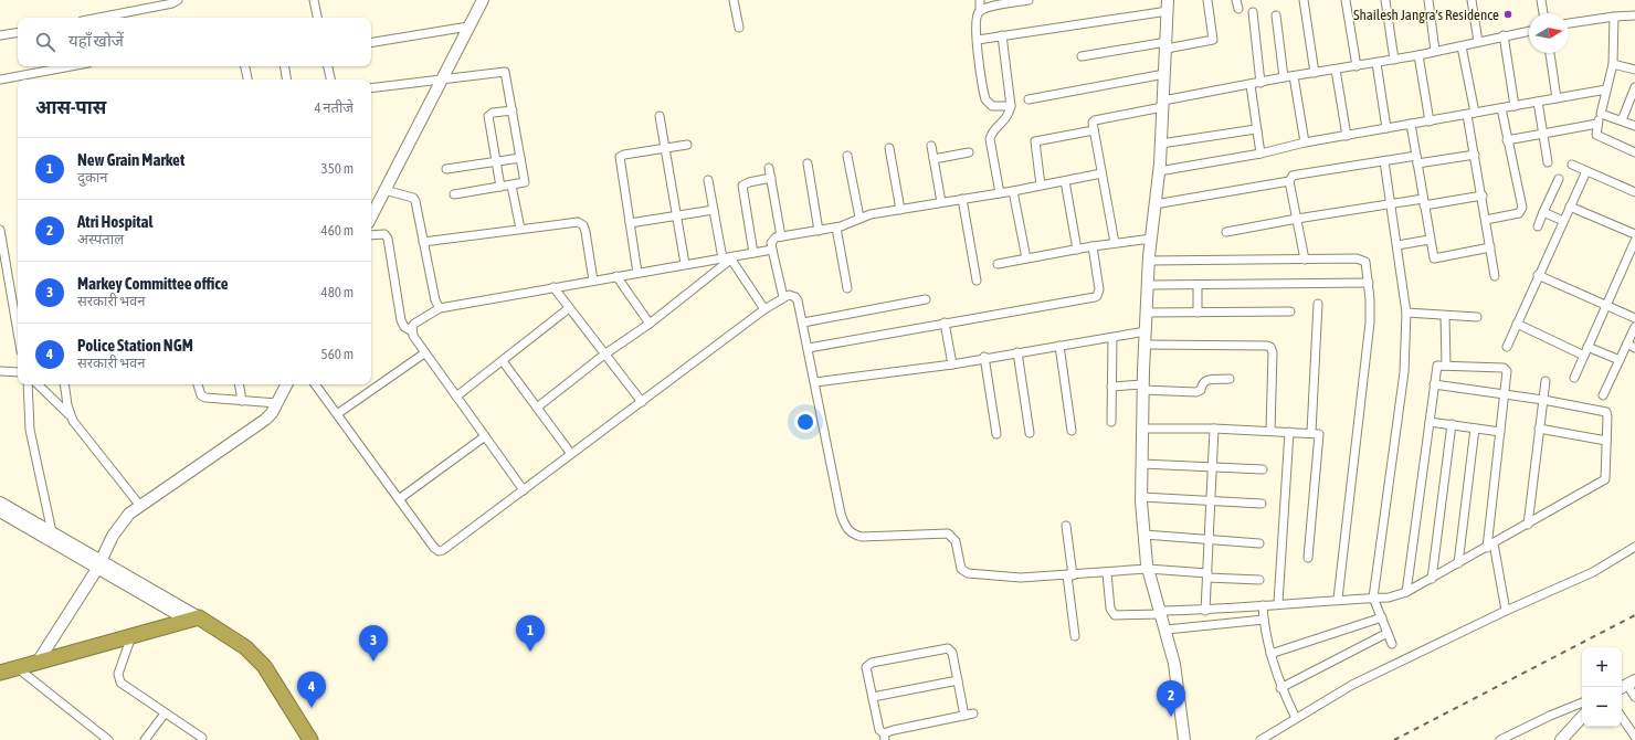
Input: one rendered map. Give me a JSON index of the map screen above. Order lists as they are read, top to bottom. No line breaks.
{"places":["Shailesh Jangra's Residence"],"north":"right","page":{"search":"यहाँ खोजें","heading":["आस-पास","4 नतीजे"],"list":[{"mark":"1","name":"New Grain Market","note":"दुकान","value":"350 m"},{"mark":"2","name":"Atri Hospital","note":"अस्पताल","value":"460 m"},{"mark":"3","name":"Markey Committee office","note":"सरकारी भवन","value":"480 m"},{"mark":"4","name":"Police Station NGM","note":"सरकारी भवन","value":"560 m"}],"pins":["1","3","4","2"],"map_buttons":["+","−"]}}
